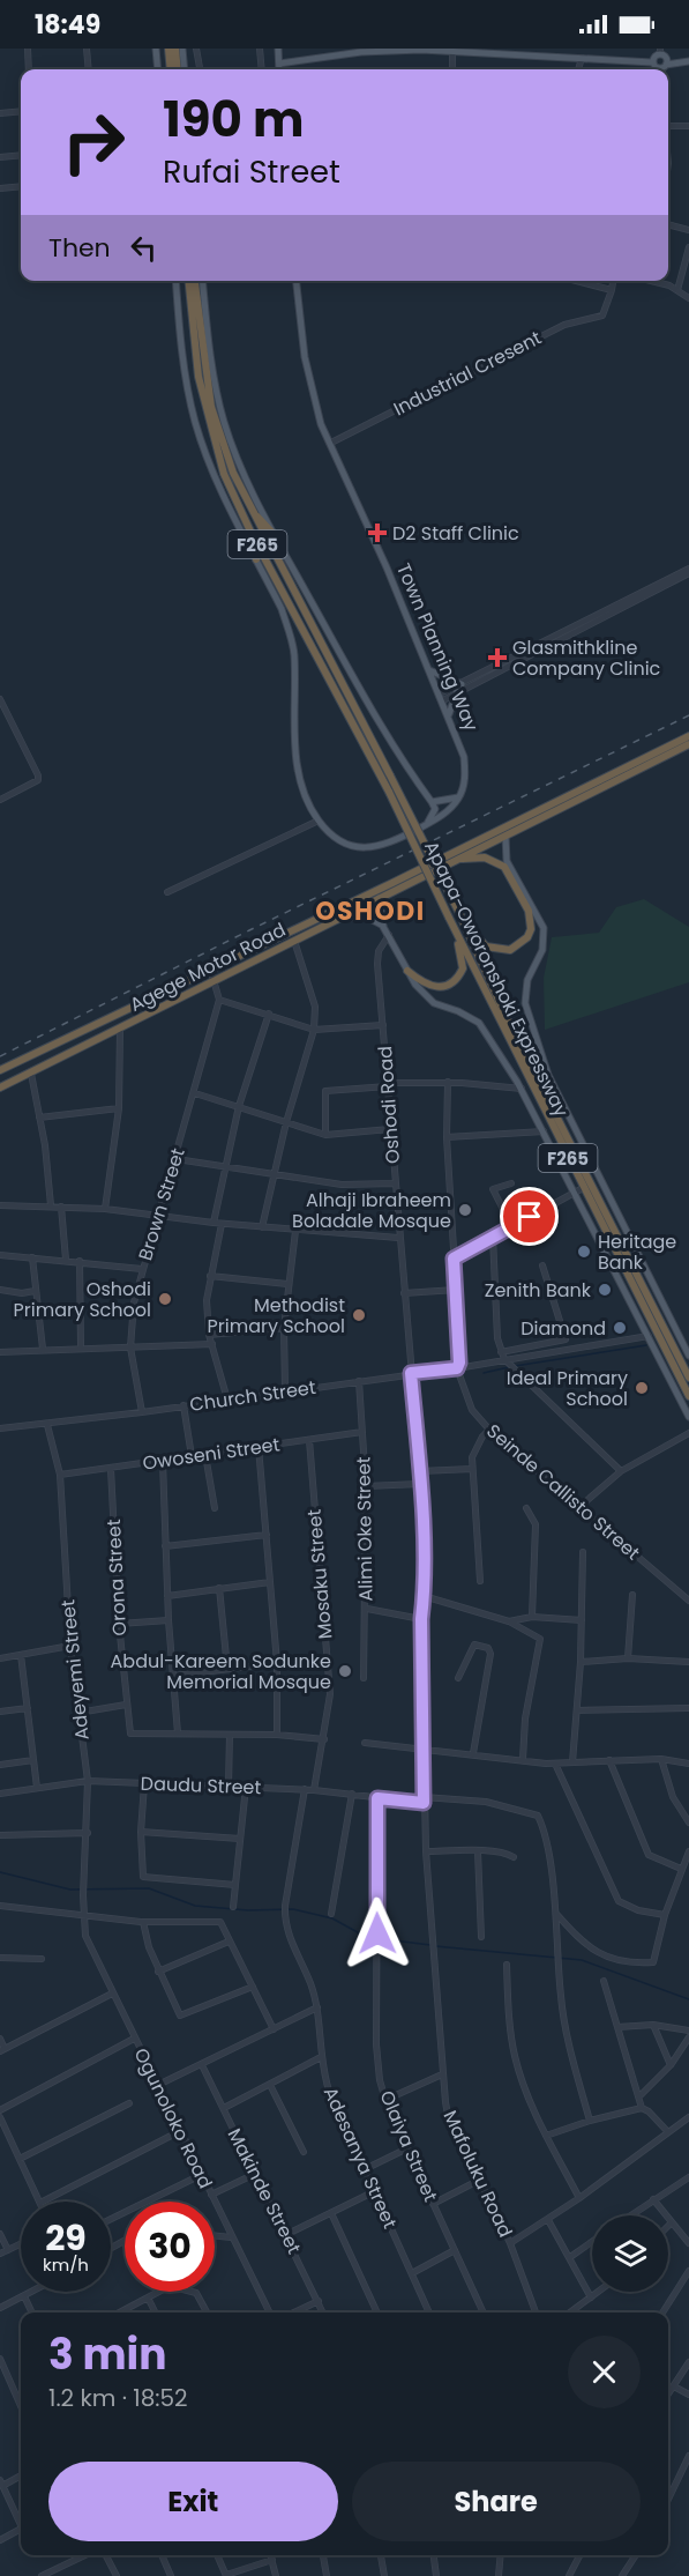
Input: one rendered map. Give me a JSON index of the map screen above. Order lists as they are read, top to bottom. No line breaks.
{"streets":{"highway":["F265","Agege Motor Road","Apapa-Oworonshoki Expressway"],"main road":["Town Planning Way"],"street":["Industrial Cresent","Oshodi Road","Brown Street","Church Street","Owoseni Street","Seinde Callisto Street","Alimi Oke Street","Mosaku Street","Orona Street","Adeyemi Street","Daudu Street","Ogunoloko Road","Olaiya Street","Adesanya Street","Mafoluku Road","Makinde Street"]},"crossings":[["Industrial Cresent","Town Planning Way"],["Town Planning Way","Apapa-Oworonshoki Expressway"],["Agege Motor Road","Apapa-Oworonshoki Expressway"],["Apapa-Oworonshoki Expressway","Oshodi Road"],["Oshodi Road","Church Street"],["Oshodi Road","Daudu Street"],["Oshodi Road","Mafoluku Road"],["Brown Street","Church Street"],["Church Street","Seinde Callisto Street"],["Church Street","Alimi Oke Street"],["Church Street","Adeyemi Street"],["Owoseni Street","Alimi Oke Street"],["Owoseni Street","Mosaku Street"],["Owoseni Street","Orona Street"],["Owoseni Street","Adeyemi Street"],["Mosaku Street","Daudu Street"],["Adeyemi Street","Daudu Street"],["Adeyemi Street","Ogunoloko Road"],["Daudu Street","Olaiya Street"],["Daudu Street","Adesanya Street"]],"districts":["OSHODI"],"places":{"health":["D2 Staff Clinic","Glasmithkline Company Clinic"],"other":["Alhaji Ibraheem Boladale Mosque","Heritage Bank","Zenith Bank","Oshodi Primary School","Methodist Primary School","Diamond","Ideal Primary School","Abdul-Kareem Sodunke Memorial Mosque"]},"page":{"status":"18:49","turn":["190 m","Rufai Street"],"then":"Then","speed":"29 km/h","limit":"30","heading":["3 min","1.2 km · 18:52"],"buttons":["Exit","Share"]}}
